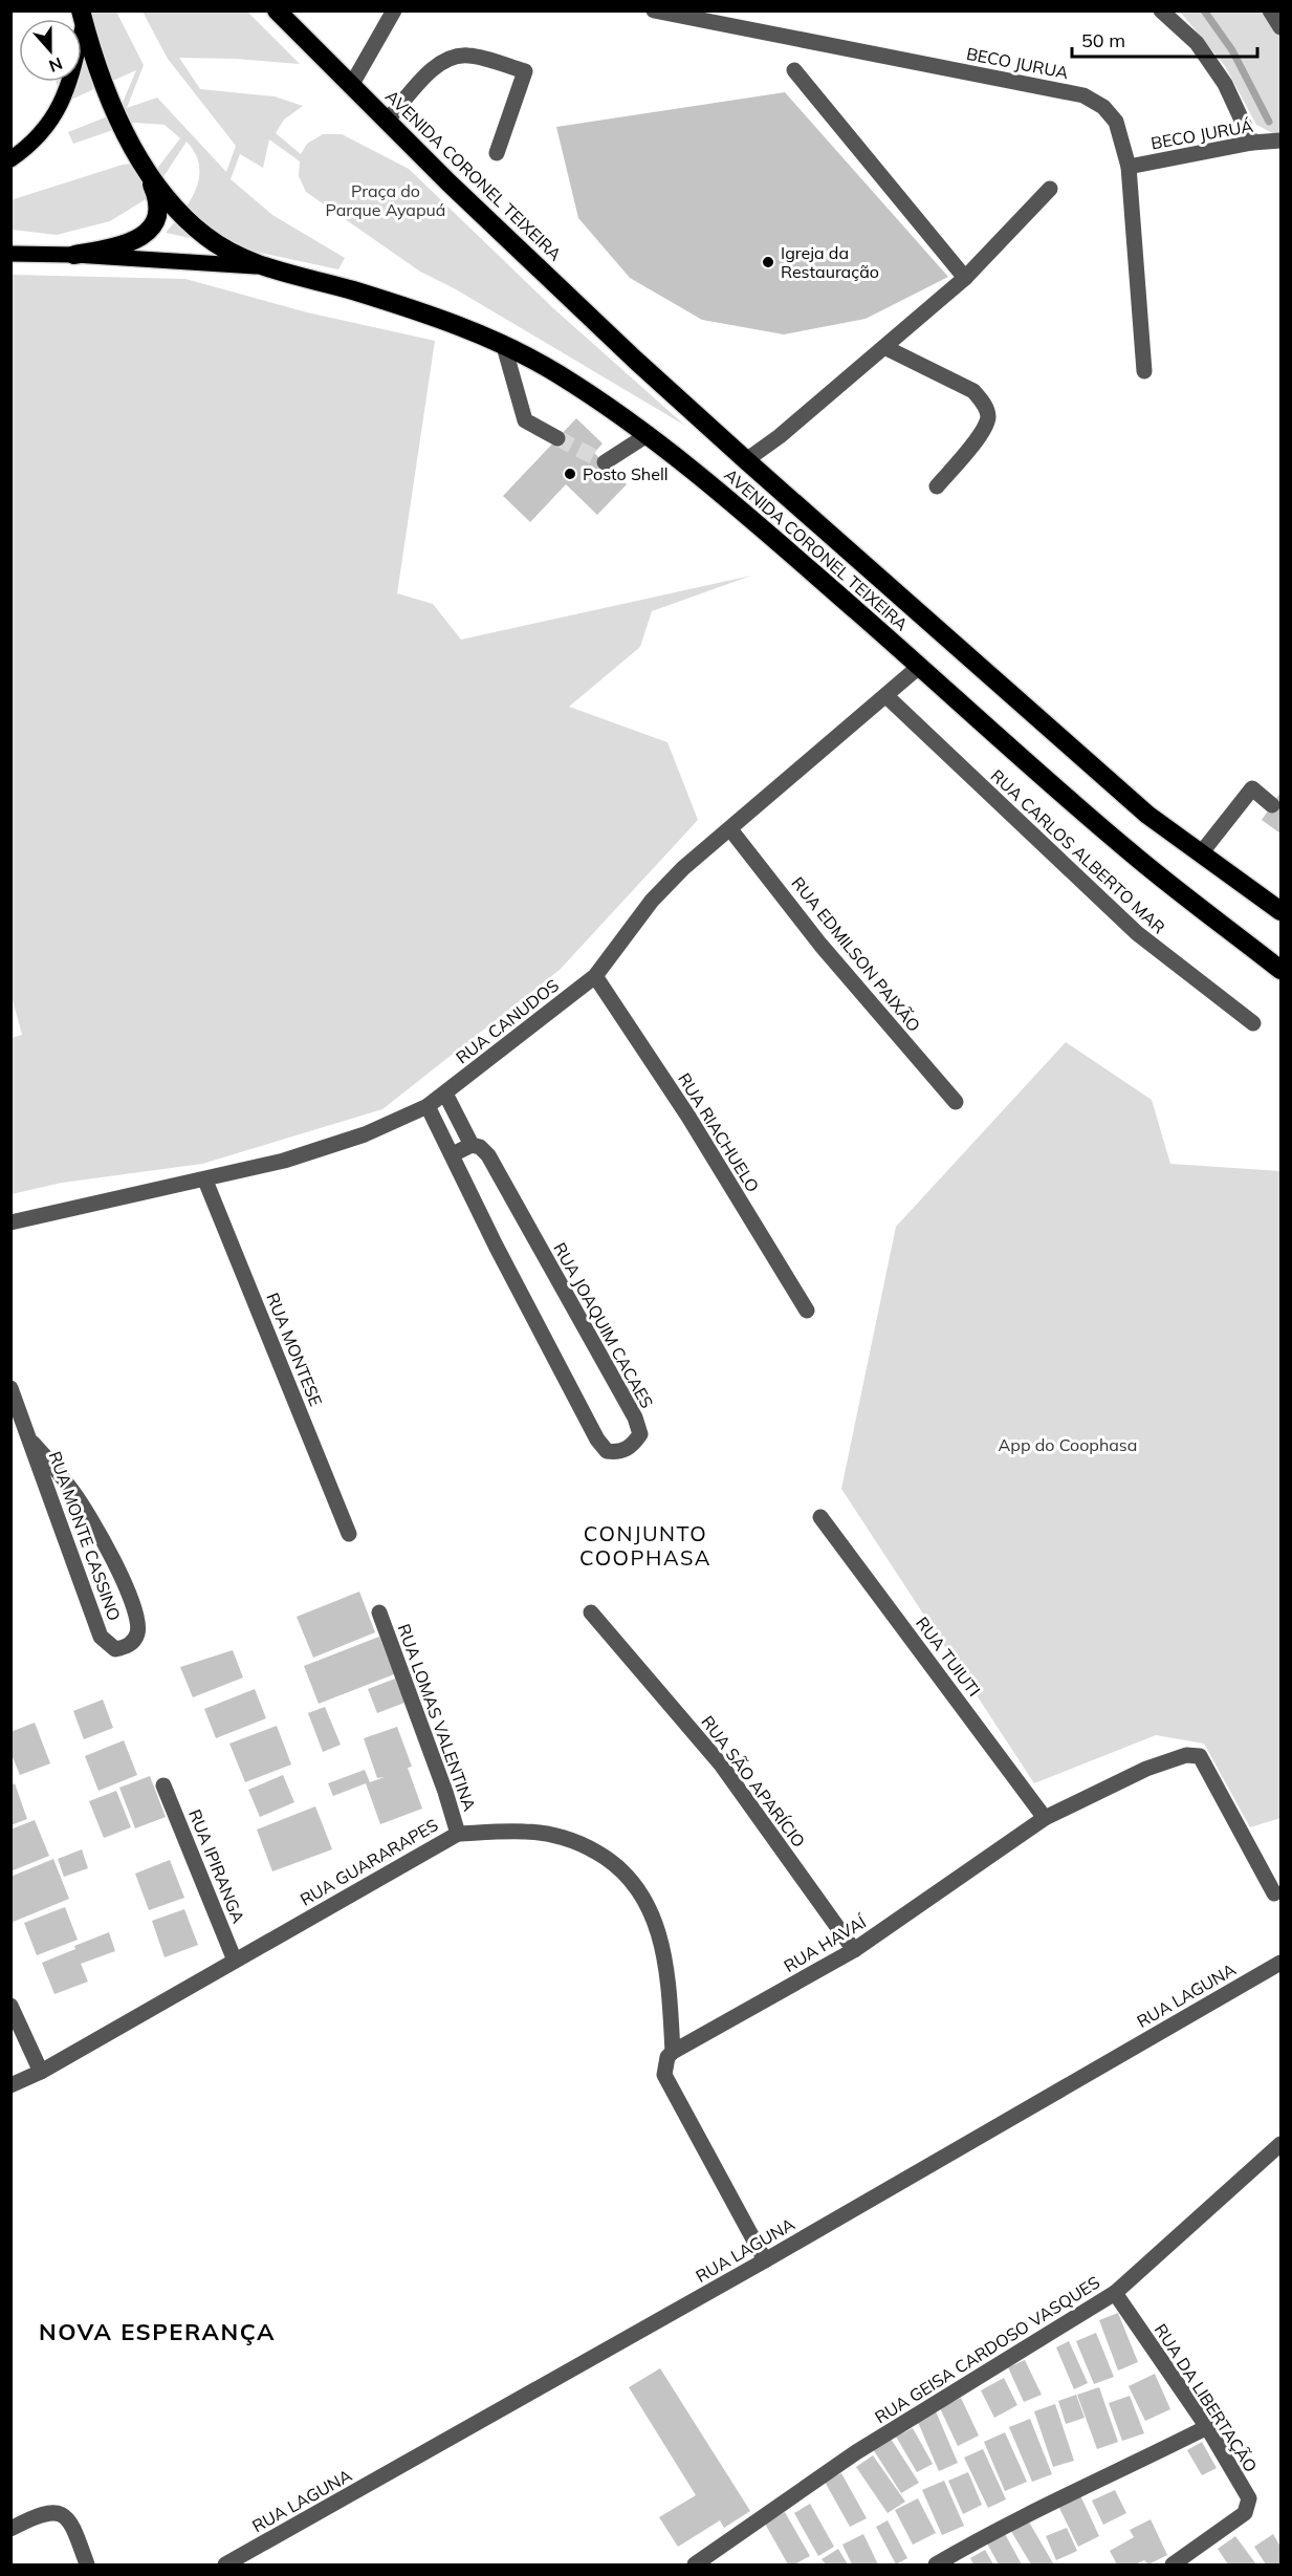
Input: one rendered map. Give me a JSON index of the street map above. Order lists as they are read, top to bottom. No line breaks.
{"streets":{"highway":["AVENIDA CORONEL TEIXEIRA"],"street":["BECO JURUA","BECO JURUÁ","RUA CARLOS ALBERTO MAR","RUA EDMILSON PAIXÃO","RUA CANUDOS","RUA RIACHUELO","RUA JOAQUIM CACAES","RUA MONTESE","RUA MONTE CASSINO","RUA TUIUTI","RUA LOMAS VALENTINA","RUA SÃO APARÍCIO","RUA GUARARAPES","RUA IPIRANGA","RUA HAVAÍ","RUA LAGUNA","RUA GEISA CARDOSO VASQUES","RUA DA LIBERTAÇÃO"]},"crossings":[["BECO JURUA","BECO JURUÁ"],["AVENIDA CORONEL TEIXEIRA","RUA CANUDOS"],["RUA CARLOS ALBERTO MAR","RUA CANUDOS"],["RUA EDMILSON PAIXÃO","RUA CANUDOS"],["RUA CANUDOS","RUA RIACHUELO"],["RUA CANUDOS","RUA JOAQUIM CACAES"],["RUA CANUDOS","RUA MONTESE"],["RUA TUIUTI","RUA HAVAÍ"],["RUA LOMAS VALENTINA","RUA GUARARAPES"],["RUA SÃO APARÍCIO","RUA HAVAÍ"],["RUA GUARARAPES","RUA IPIRANGA"],["RUA GUARARAPES","RUA HAVAÍ"],["RUA GEISA CARDOSO VASQUES","RUA DA LIBERTAÇÃO"]],"districts":["CONJUNTO COOPHASA","NOVA ESPERANÇA"],"parks":["Praça do Parque Ayapuá","App do Coophasa"],"places":["Igreja da Restauração","Posto Shell"],"scale_bar":"50 m","north":"bottom"}
